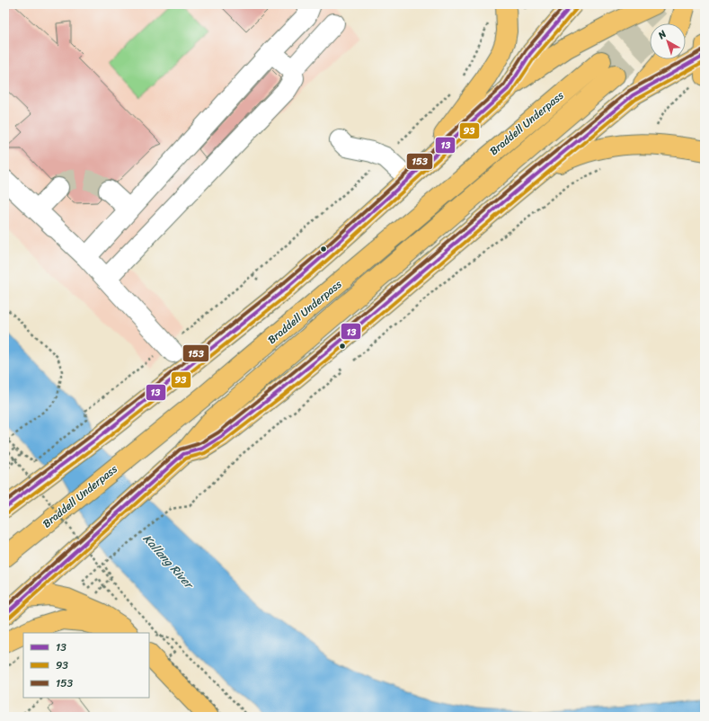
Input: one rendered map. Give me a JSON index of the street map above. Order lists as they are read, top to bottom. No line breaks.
{"streets":{"highway":["Braddell Underpass"]},"water":["Kallang River"],"lines":["transit line 13","transit line 153","transit line 93"],"legend":["13","93","153"],"north":"top left"}
